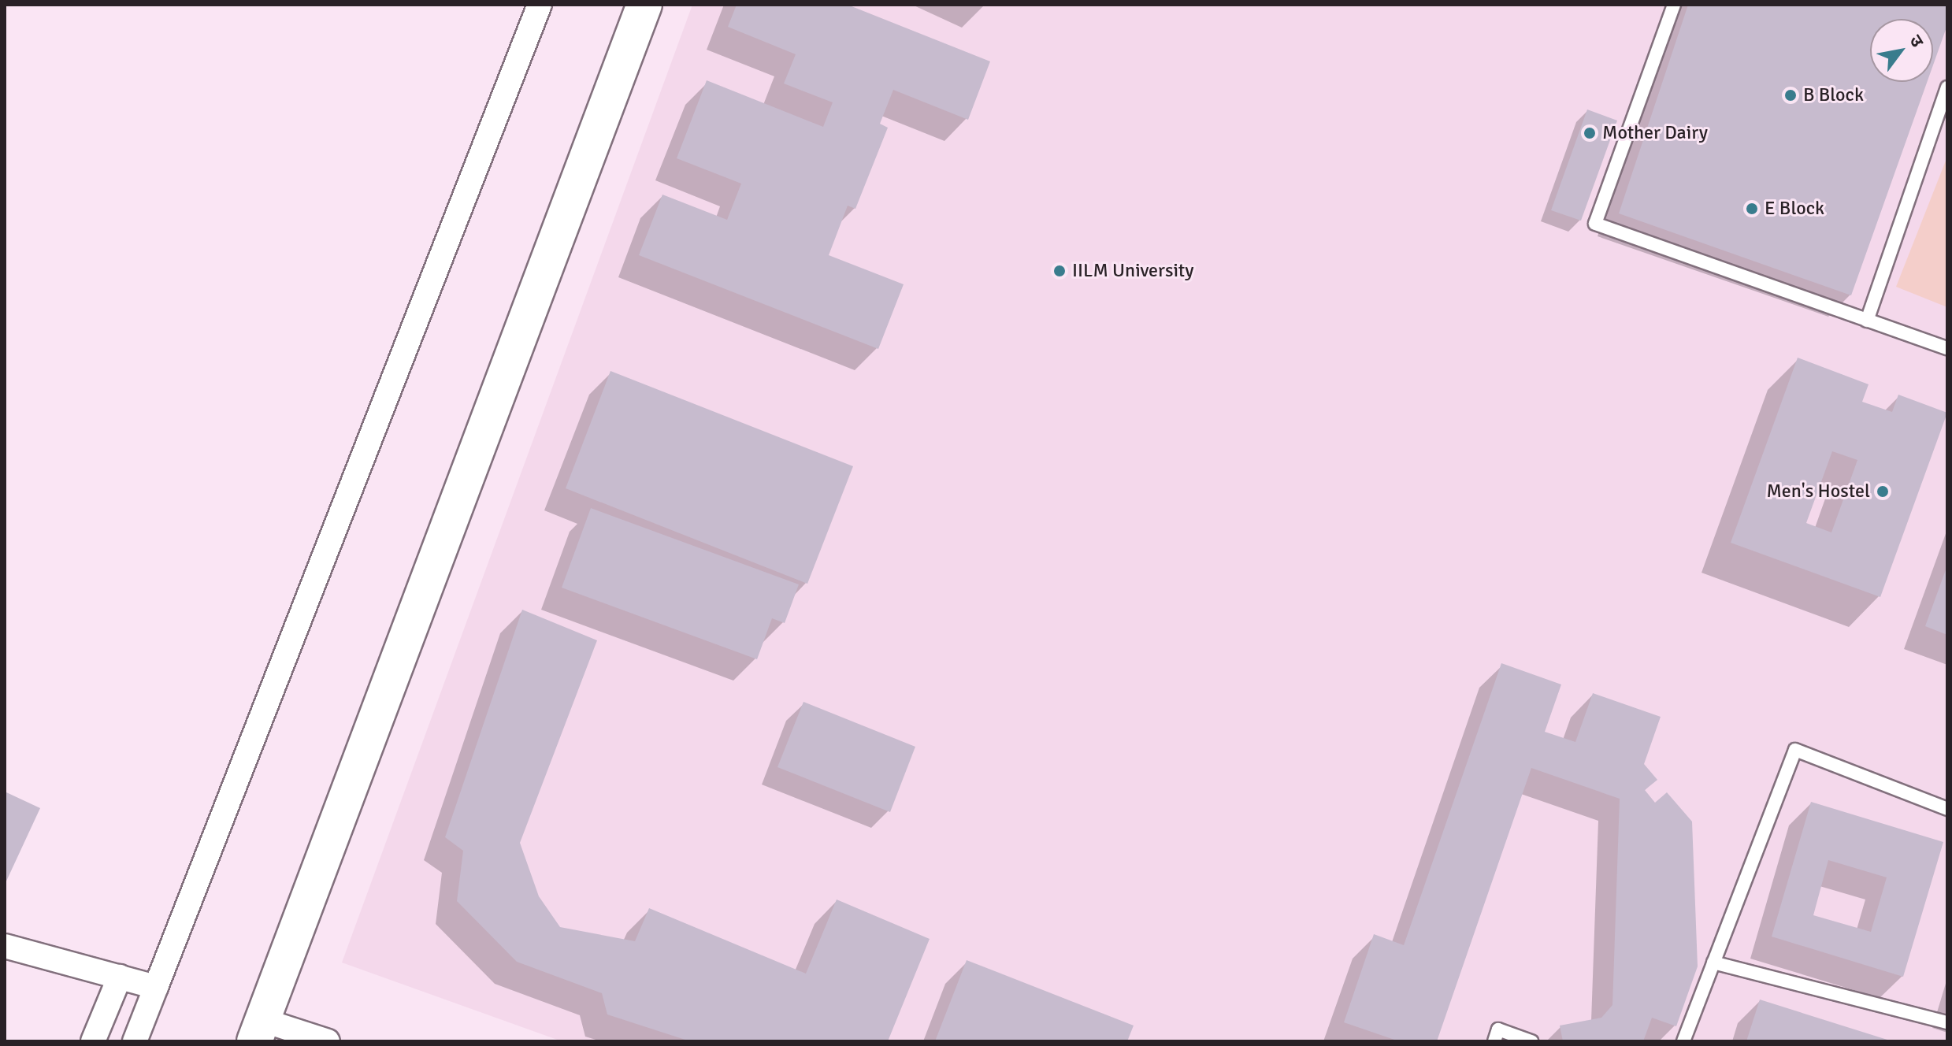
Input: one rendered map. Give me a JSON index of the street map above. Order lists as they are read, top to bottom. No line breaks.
{"places":["B Block","Mother Dairy","E Block","IILM University","Men's Hostel"],"north":"top right"}
